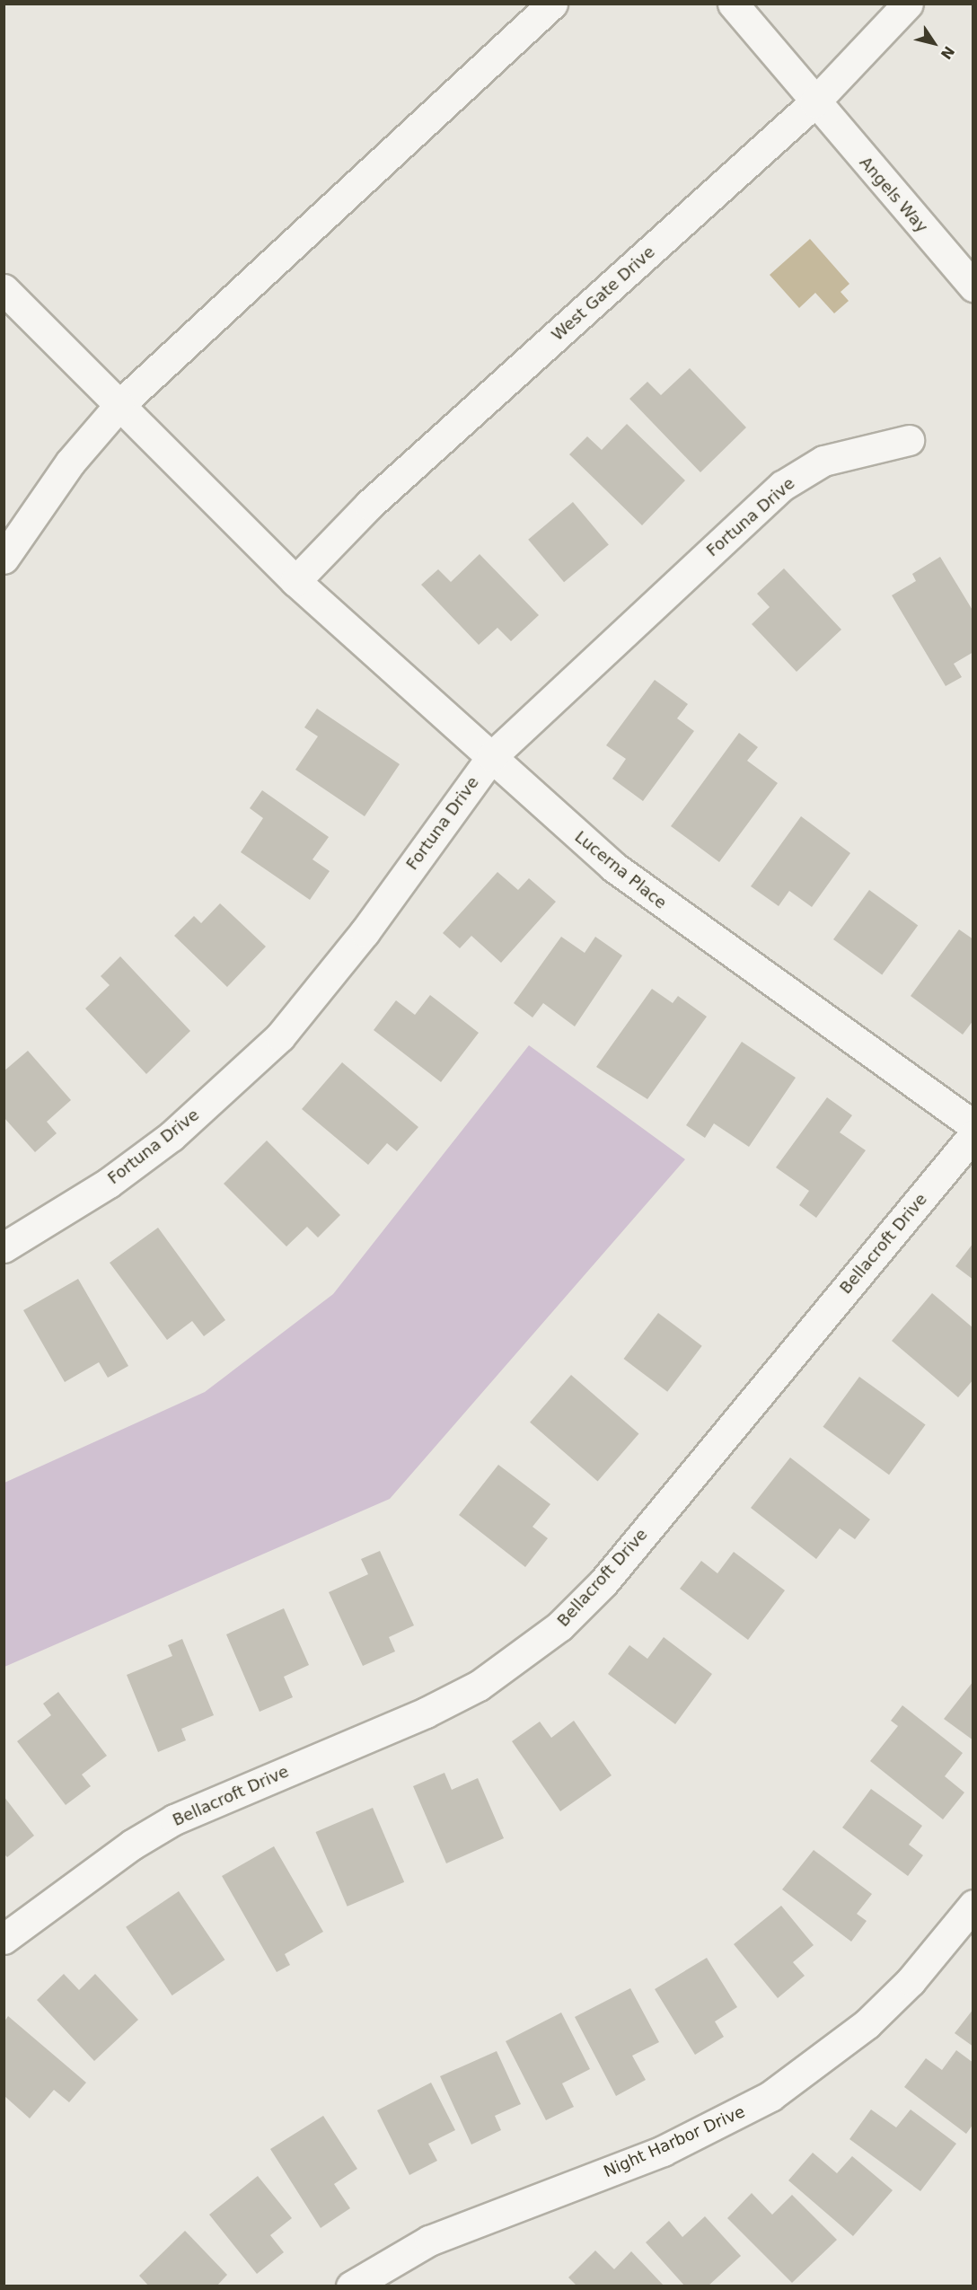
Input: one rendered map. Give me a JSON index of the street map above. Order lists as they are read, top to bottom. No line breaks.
{"streets":{"street":["Angels Way","West Gate Drive","Fortuna Drive","Lucerna Place","Bellacroft Drive","Night Harbor Drive"]},"crossings":[["Angels Way","West Gate Drive"],["West Gate Drive","Lucerna Place"],["Fortuna Drive","Lucerna Place"]],"north":"bottom right"}
